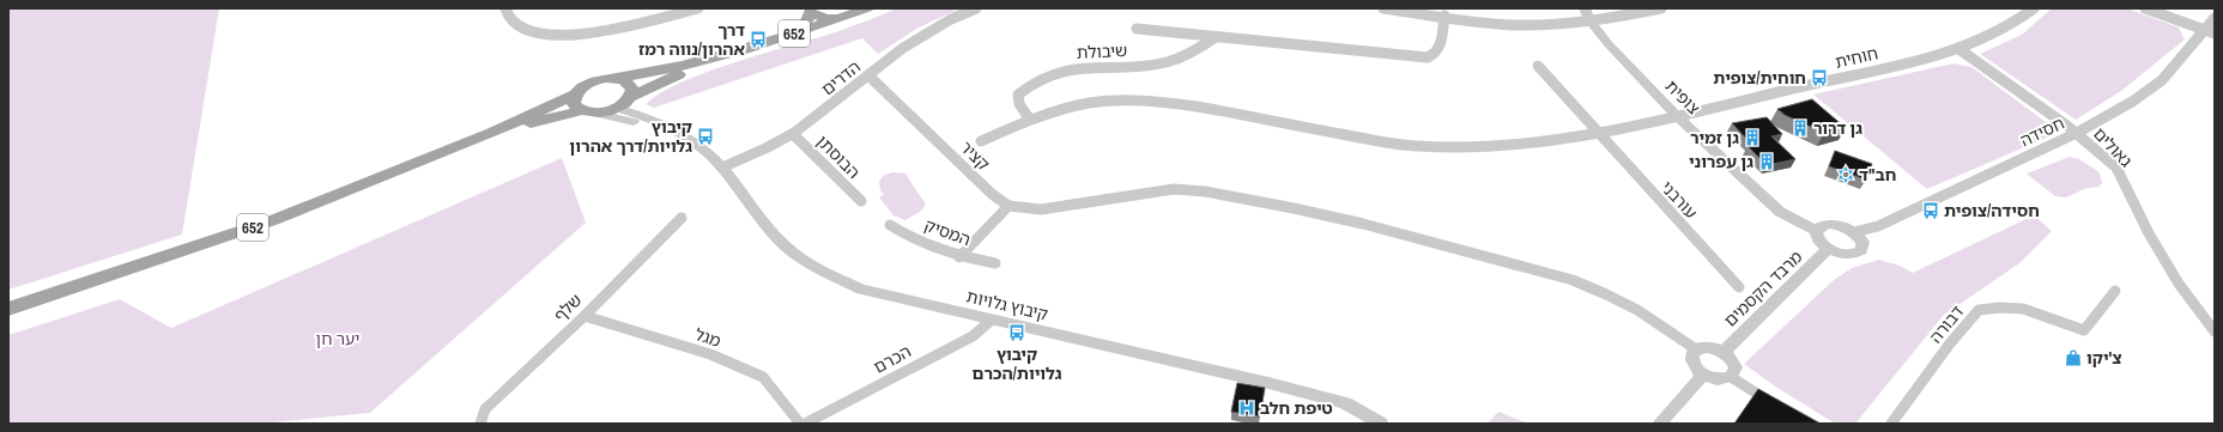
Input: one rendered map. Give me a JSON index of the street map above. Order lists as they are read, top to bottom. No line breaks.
{"streets":{"main road":["652"],"street":["שיבולת","חוחית","הדרים","צופית","חסידה","גאולים","קציר","הבוסתן","עורבני","המסיק","מרבד הקסמים","קיבוץ גלויות","שלף","דבורה","מגל","הכרם"]},"crossings":[["652","קיבוץ גלויות"],["חוחית","צופית"],["חוחית","גאולים"],["הדרים","קציר"],["הדרים","הבוסתן"],["הדרים","קיבוץ גלויות"],["חסידה","גאולים"],["קיבוץ גלויות","הכרם"],["שלף","מגל"]],"parks":["יער חן"],"places":{"bus stop":["דרך אהרון/נווה רמז","חוחית/צופית","קיבוץ גלויות/דרך אהרון","חסידה/צופית","קיבוץ גלויות/הכרם"],"building":["גן דרור","גן זמיר","גן עפרוני"],"synagogue":["חב\"ד"],"shop":["צ'יקו"],"hospital":["טיפת חלב"]}}
